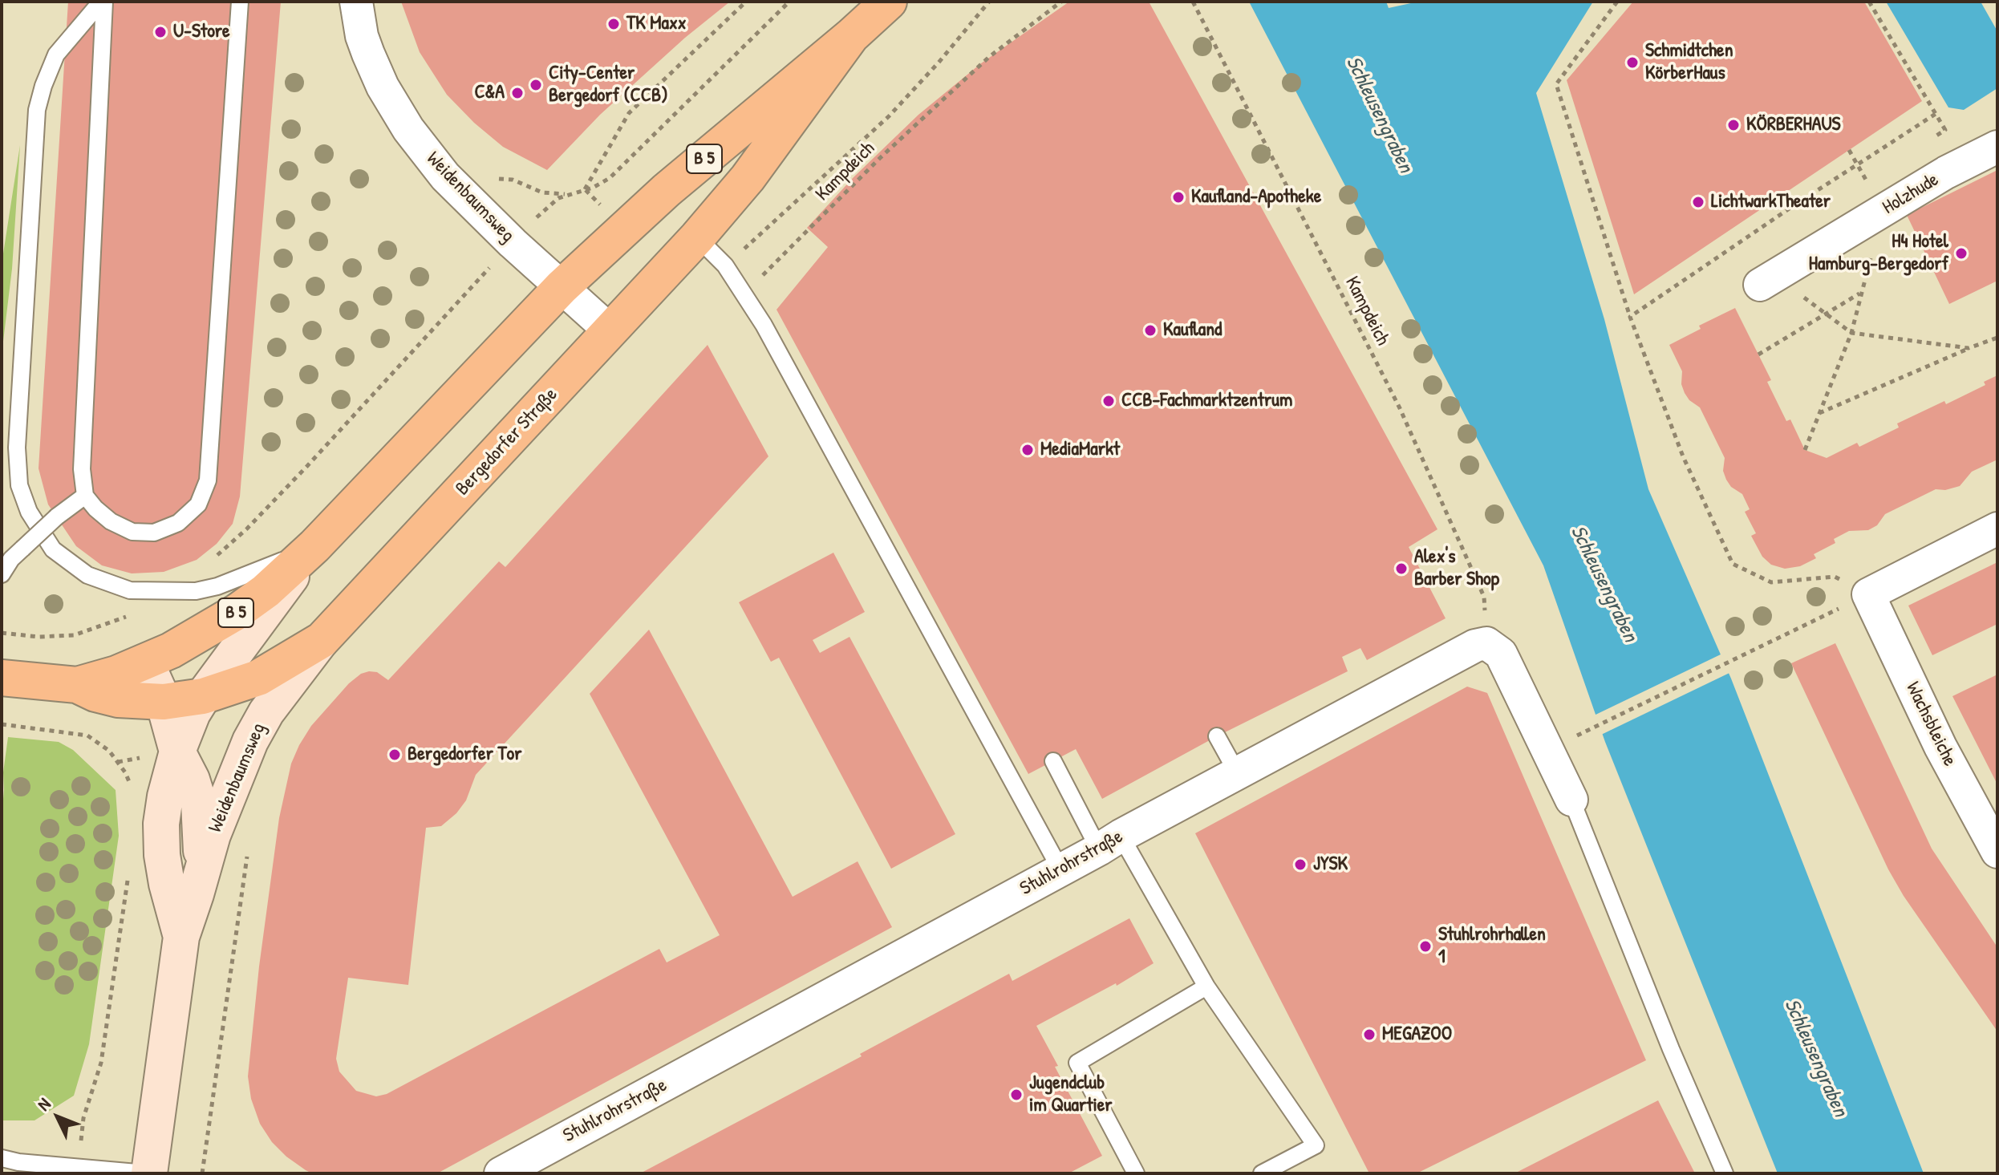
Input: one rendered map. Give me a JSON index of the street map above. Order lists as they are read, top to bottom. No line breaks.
{"streets":{"main road":["B 5","Weidenbaumsweg","Bergedorfer Straße"],"street":["Holzhude","Wachsbleiche","Stuhlrohrstraße"],"path":["Kampdeich"]},"crossings":[["Kampdeich","Stuhlrohrstraße"],["Weidenbaumsweg","Bergedorfer Straße"]],"water":["Schleusengraben"],"places":["TK Maxx","U-Store","Schmidtchen KörberHaus","City-Center Bergedorf (CCB)","C&A","KÖRBERHAUS","Kaufland-Apotheke","LichtwarkTheater","H4 Hotel Hamburg-Bergedorf","Kaufland","CCB-Fachmarktzentrum","MediaMarkt","Alex's Barber Shop","Bergedorfer Tor","JYSK","Stuhlrohrhallen 1","MEGAZOO","Jugendclub im Quartier"],"north":"top left"}
